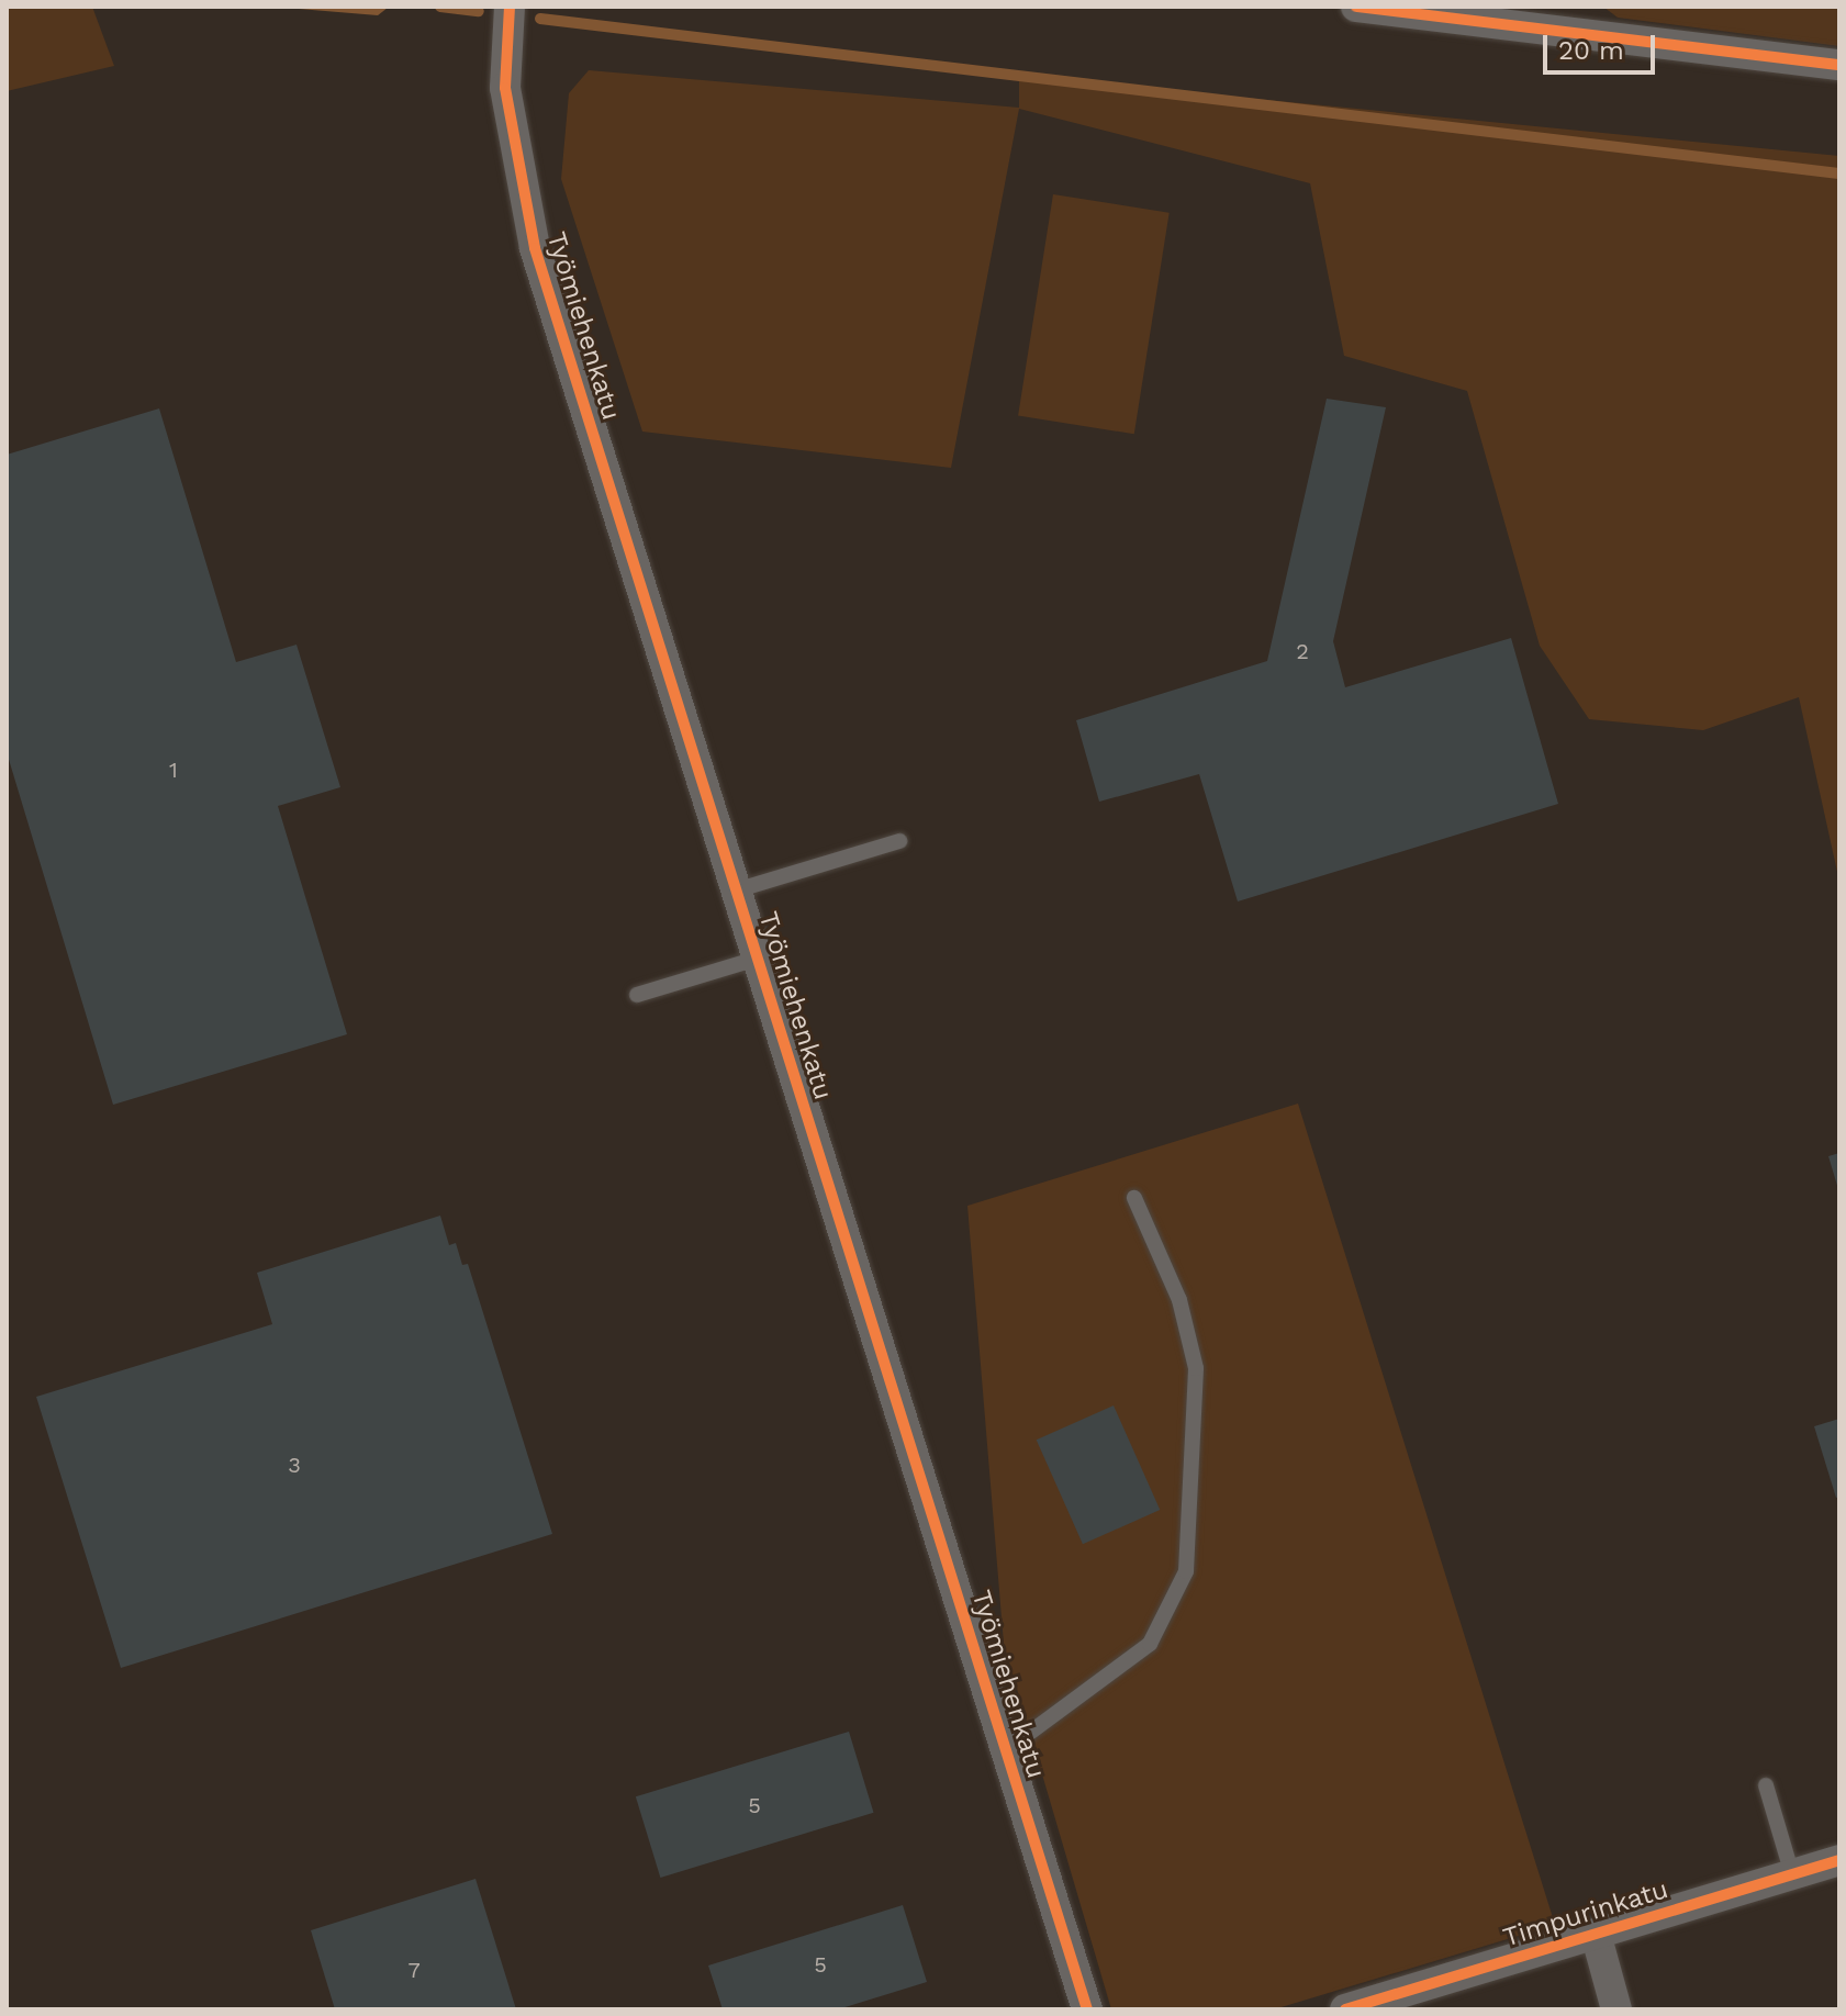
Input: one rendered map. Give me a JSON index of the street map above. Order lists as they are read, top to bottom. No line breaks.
{"streets":{"street":["Työmiehenkatu","Timpurinkatu"]},"house_numbers":["2","1","3","5","5","7"],"scale_bar":"20 m"}
